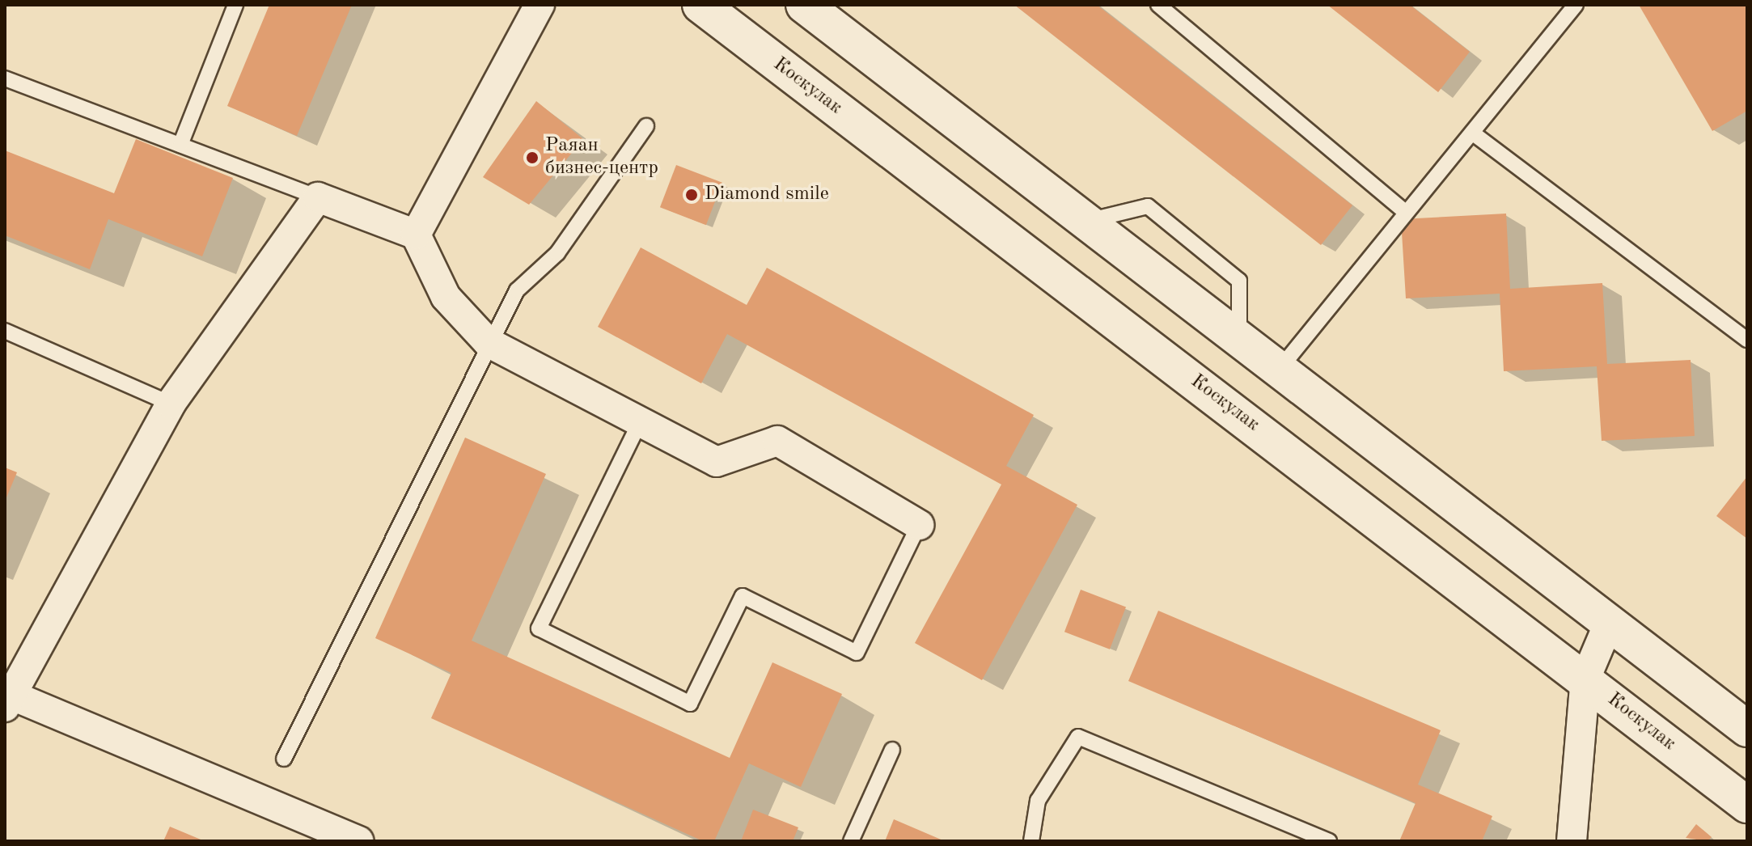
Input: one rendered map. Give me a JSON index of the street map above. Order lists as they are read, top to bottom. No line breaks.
{"streets":{"street":["Коскулак"]},"places":["Раяан бизнес-центр","Diamond smile"]}
